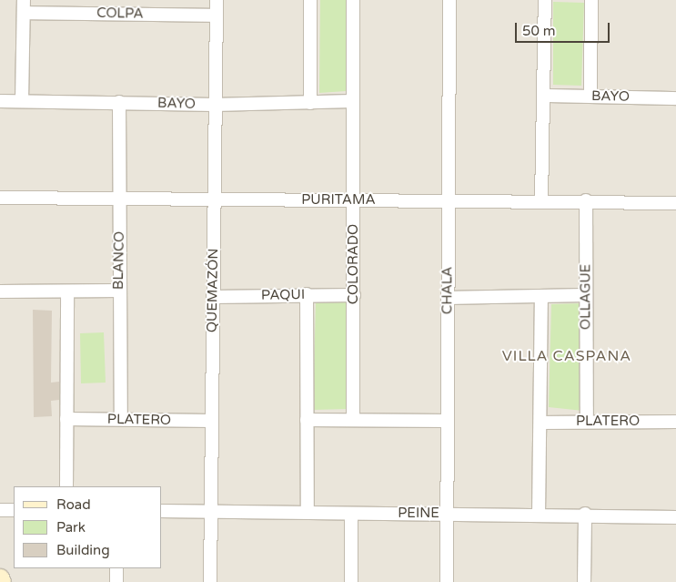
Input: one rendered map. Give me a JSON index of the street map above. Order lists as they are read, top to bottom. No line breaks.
{"streets":{"street":["COLPA","BAYO","PURITAMA","BLANCO","COLORADO","QUEMAZÓN","CHALA","PAQUI","OLLAGUE","PLATERO","PEINE"]},"crossings":[["COLPA","QUEMAZÓN"],["BAYO","BLANCO"],["BAYO","COLORADO"],["BAYO","QUEMAZÓN"],["PURITAMA","BLANCO"],["PURITAMA","COLORADO"],["PURITAMA","QUEMAZÓN"],["PURITAMA","CHALA"],["PURITAMA","OLLAGUE"],["BLANCO","PLATERO"],["COLORADO","PAQUI"],["QUEMAZÓN","PAQUI"],["QUEMAZÓN","PLATERO"],["QUEMAZÓN","PEINE"],["CHALA","PEINE"],["OLLAGUE","PLATERO"]],"districts":["VILLA CASPANA"],"legend":["Road","Park","Building"],"scale_bar":"50 m"}
